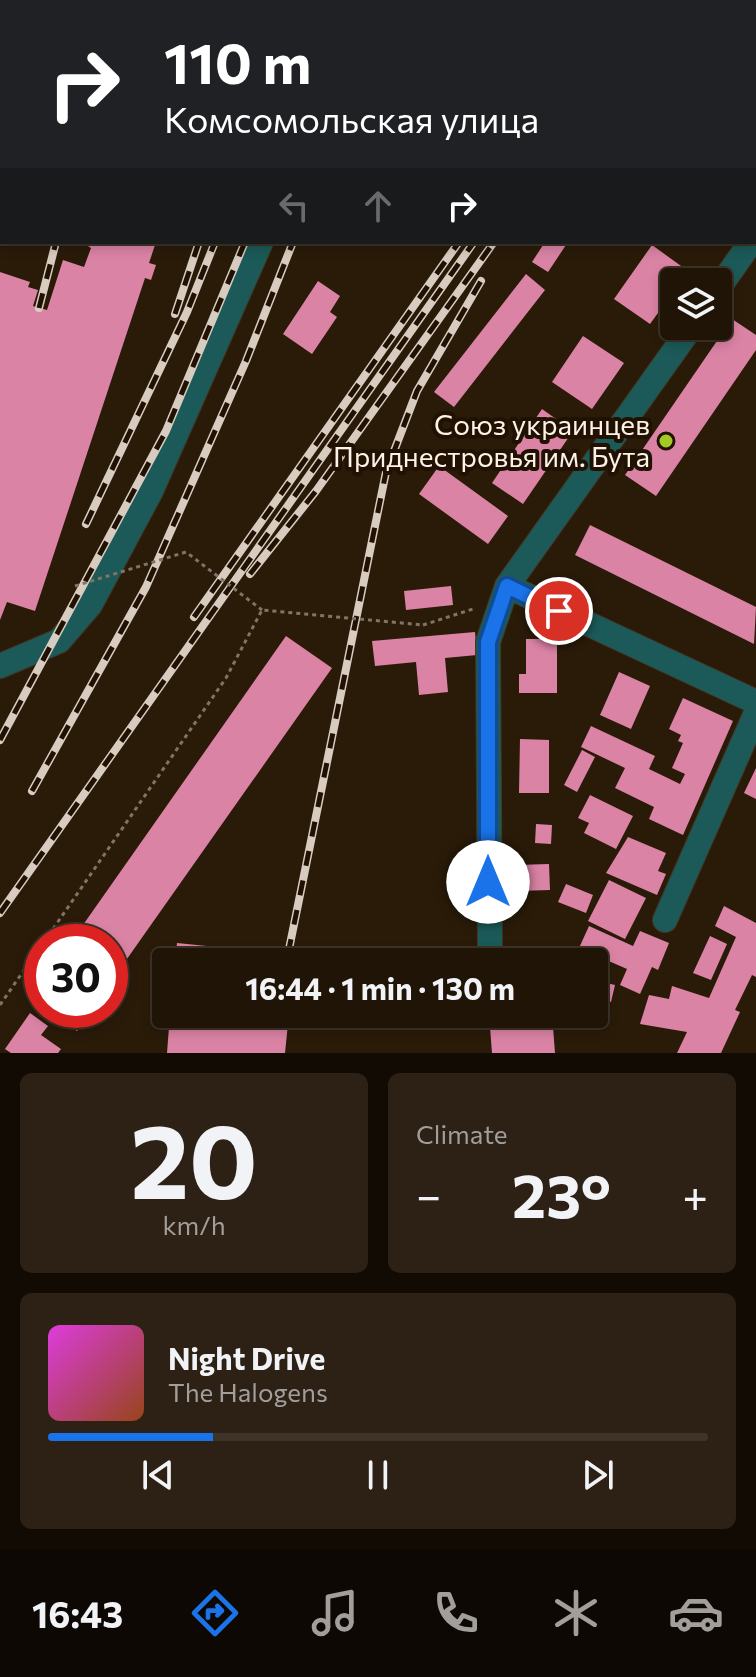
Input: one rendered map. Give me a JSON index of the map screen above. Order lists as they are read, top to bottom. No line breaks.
{"places":["Союз украинцев Приднестровья им. Бута"],"page":{"turn":["110 m","Комсомольская улица"],"limit":"30","trip":"16:44 · 1 min · 130 m","tile":[["20","km/h"],"Climate"],"heat":["−","23°","+"],"song":["Night Drive","The Halogens"],"tabs":"16:43"}}
